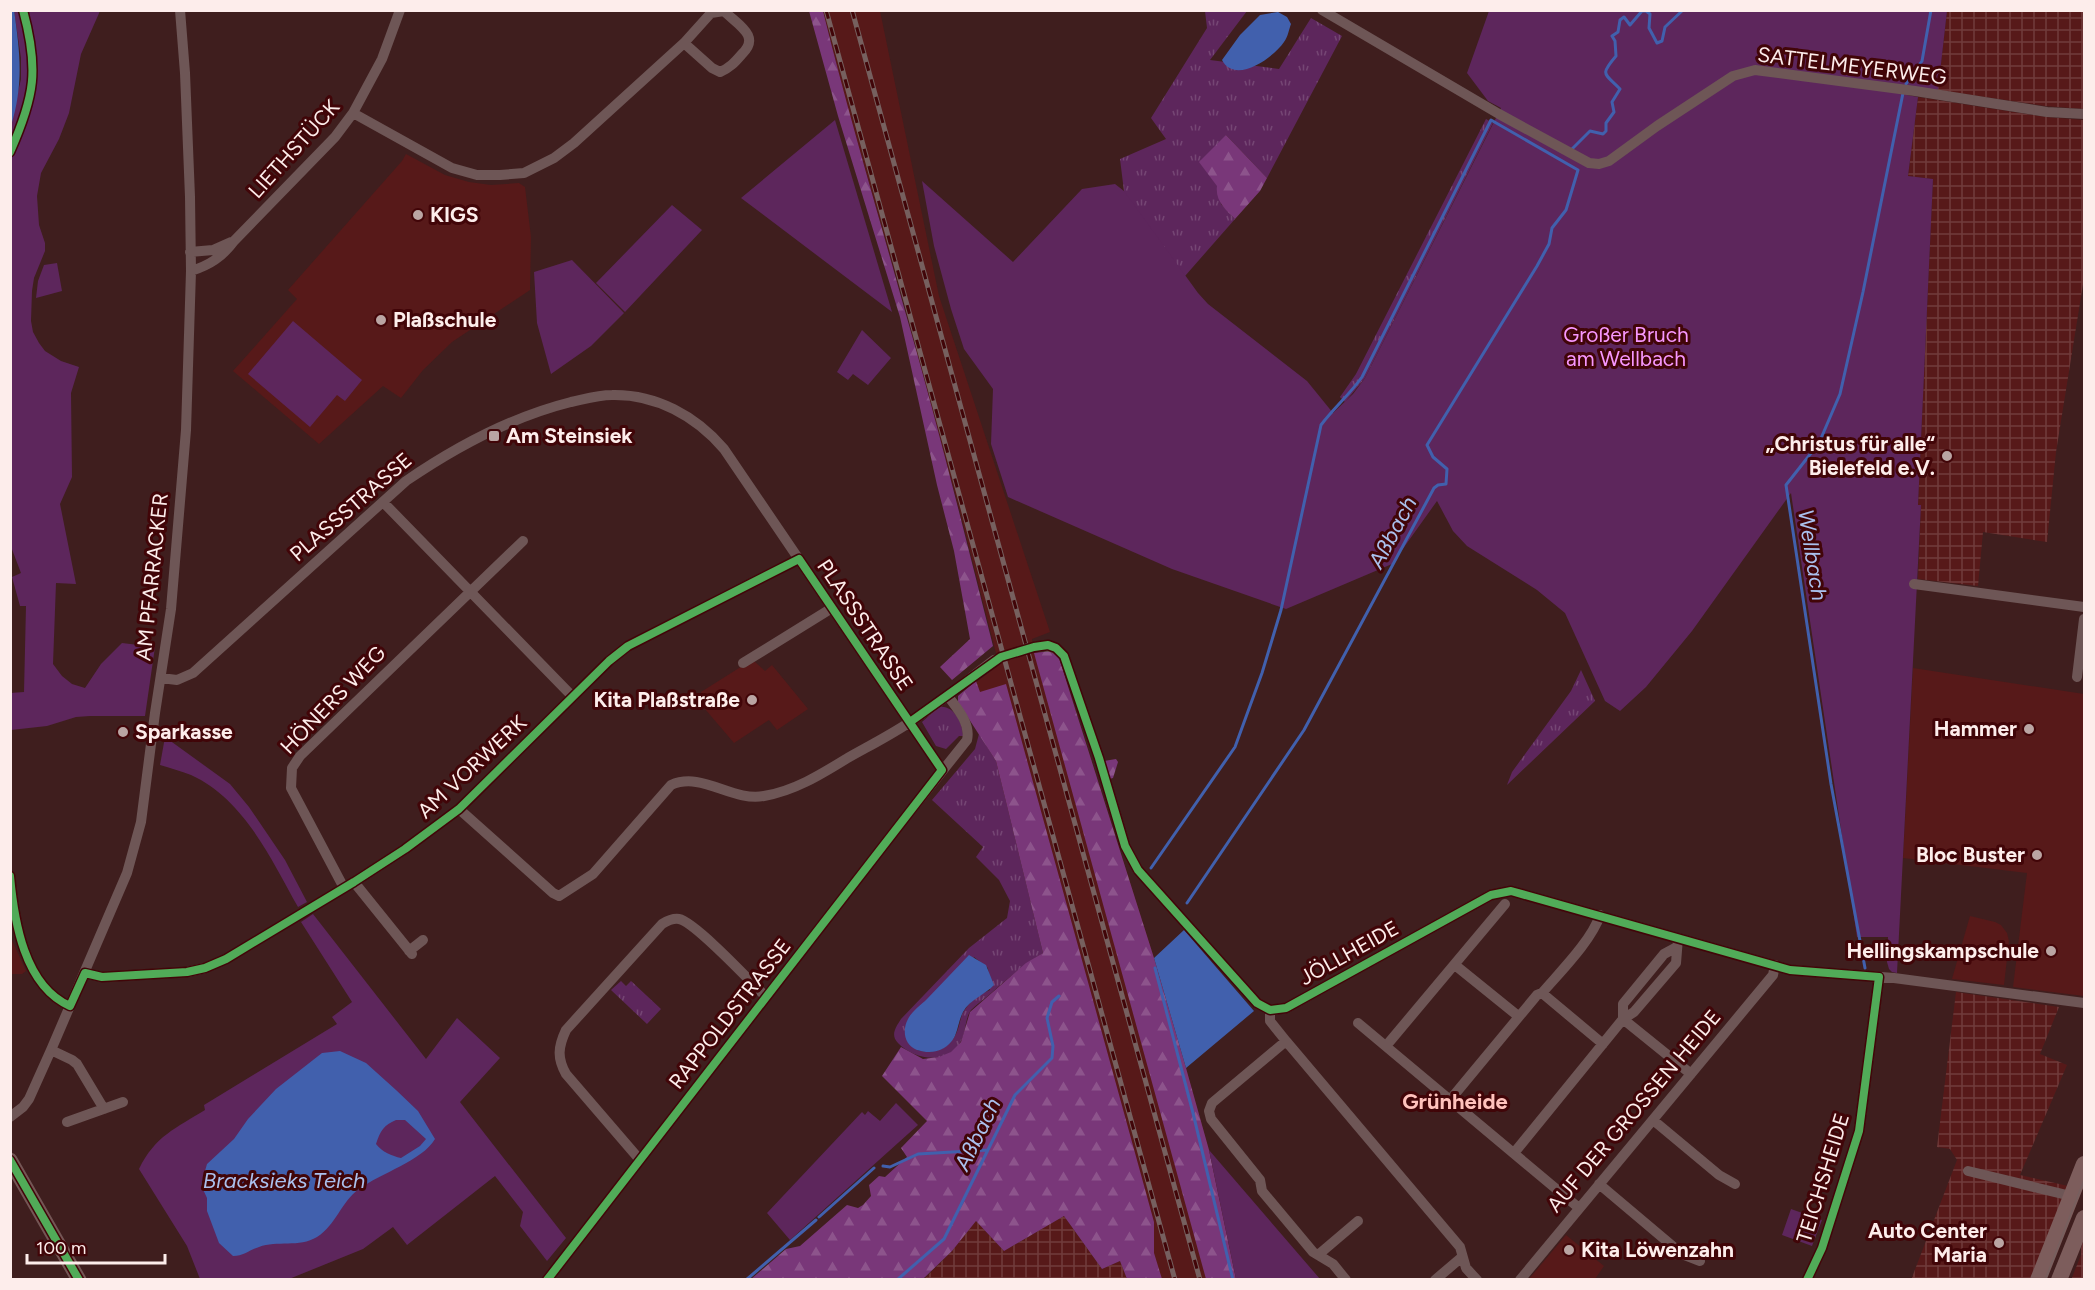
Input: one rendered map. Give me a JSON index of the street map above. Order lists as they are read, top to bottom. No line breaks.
{"streets":{"street":["SATTELMEYERWEG","LIETHSTÜCK","PLASSSTRASSE","AM PFARRACKER","HÖNERS WEG","AM VORWERK","JÖLLHEIDE","RAPPOLDSTRASSE","AUF DER GROSSEN HEIDE","TEICHSHEIDE"]},"crossings":[["LIETHSTÜCK","AM PFARRACKER"],["PLASSSTRASSE","AM PFARRACKER"],["PLASSSTRASSE","AM VORWERK"],["PLASSSTRASSE","RAPPOLDSTRASSE"],["AM PFARRACKER","AM VORWERK"],["HÖNERS WEG","AM VORWERK"],["JÖLLHEIDE","AUF DER GROSSEN HEIDE"],["JÖLLHEIDE","TEICHSHEIDE"]],"districts":["Grünheide"],"water":["Aßbach","Wellbach","Bracksieks Teich"],"parks":["Großer Bruch am Wellbach"],"places":{"other":["KIGS","Plaßschule","„Christus für alle“ Bielefeld e.V.","Kita Plaßstraße","Hammer","Sparkasse","Bloc Buster","Hellingskampschule","Auto Center Maria","Kita Löwenzahn"],"transit":["Am Steinsiek"]},"scale_bar":"100 m"}
